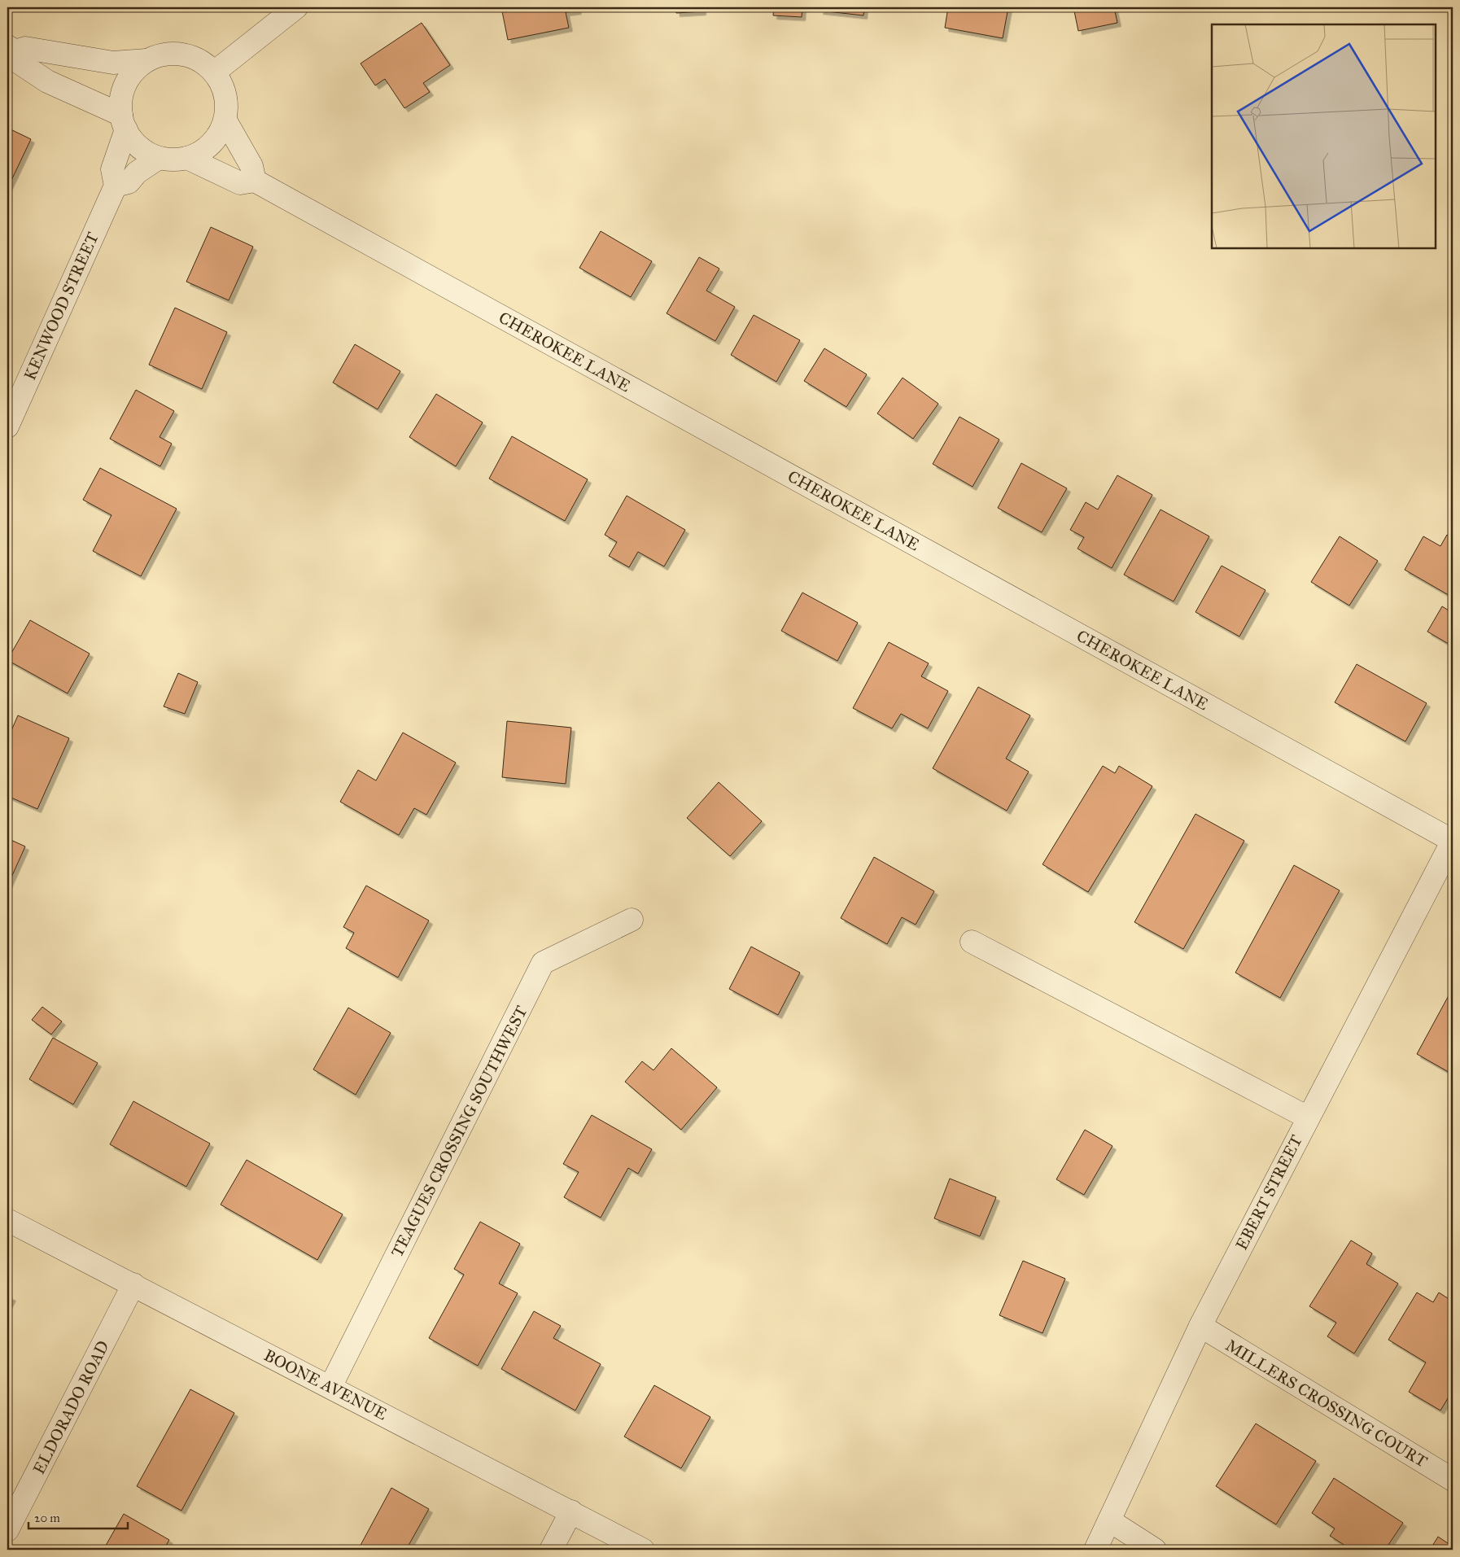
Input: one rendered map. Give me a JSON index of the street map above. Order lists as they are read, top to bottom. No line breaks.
{"streets":{"street":["KENWOOD STREET","CHEROKEE LANE","TEAGUES CROSSING SOUTHWEST","EBERT STREET","BOONE AVENUE","MILLERS CROSSING COURT","ELDORADO ROAD"]},"crossings":[["CHEROKEE LANE","EBERT STREET"],["TEAGUES CROSSING SOUTHWEST","BOONE AVENUE"],["EBERT STREET","MILLERS CROSSING COURT"],["BOONE AVENUE","ELDORADO ROAD"]],"scale_bar":"20 m"}
